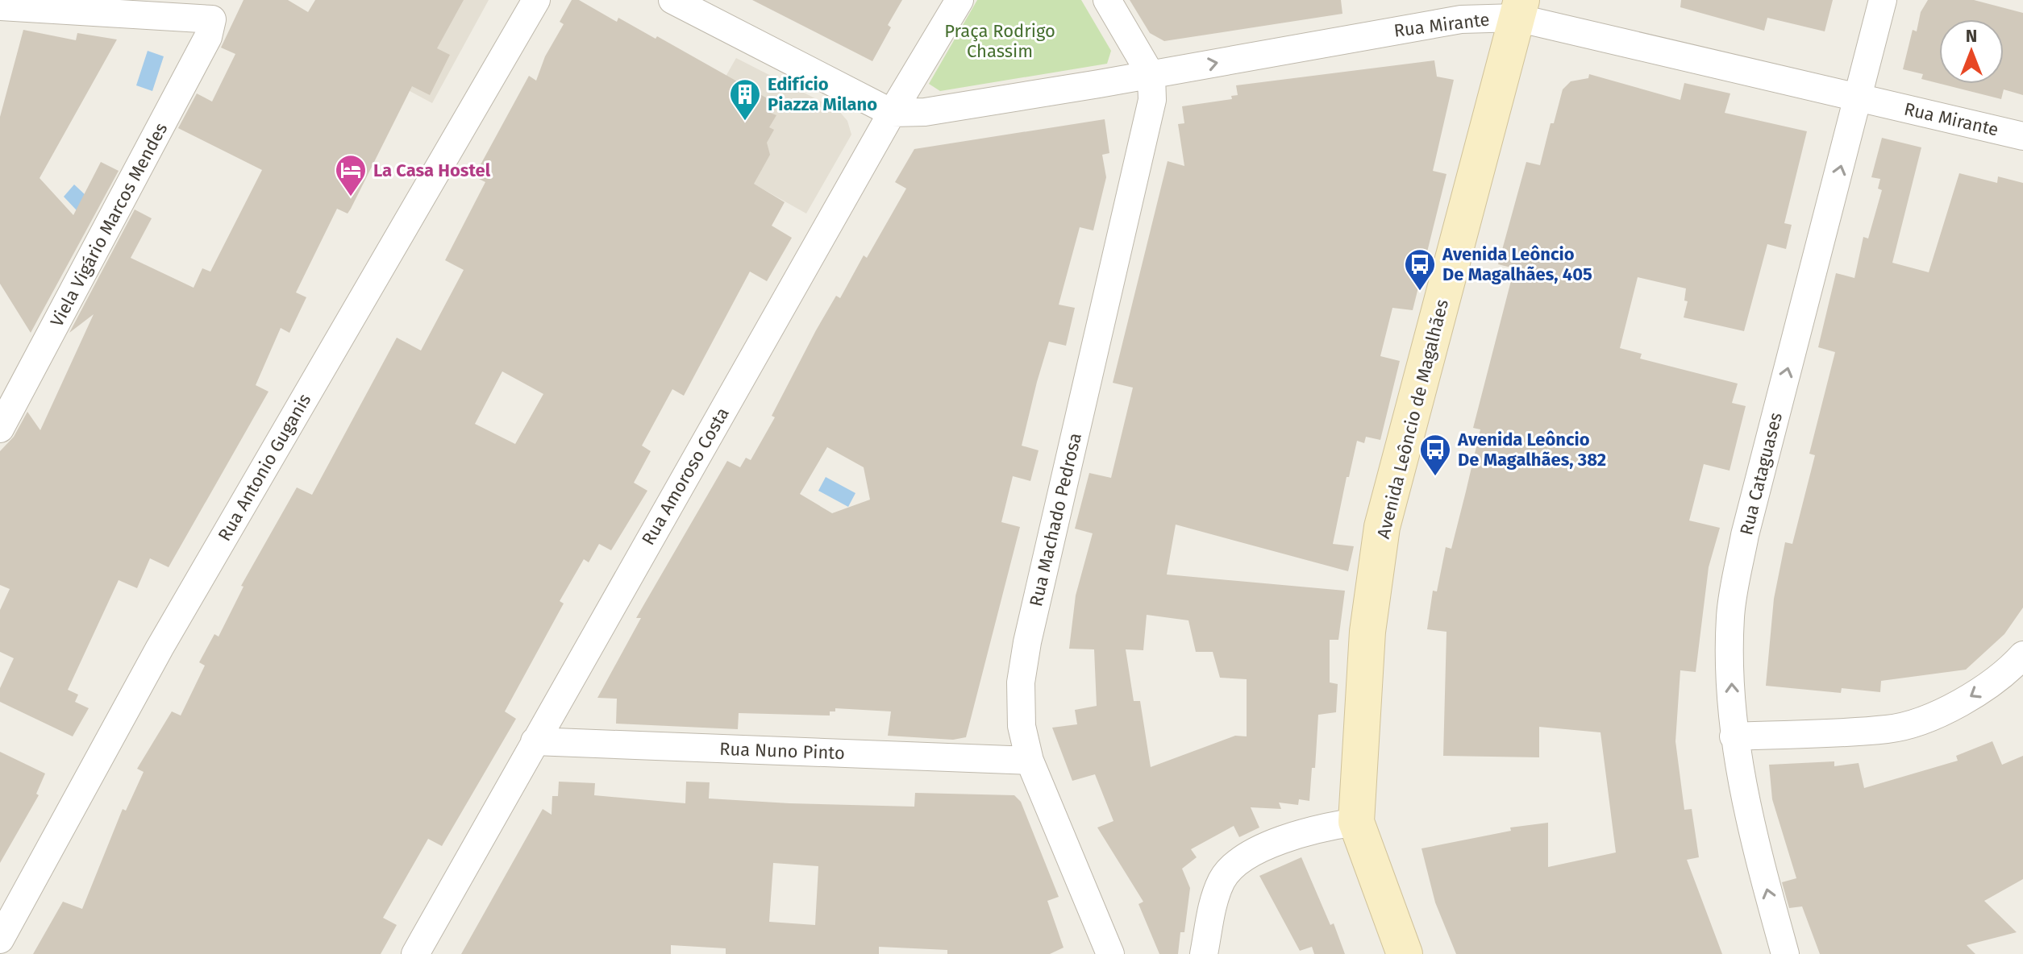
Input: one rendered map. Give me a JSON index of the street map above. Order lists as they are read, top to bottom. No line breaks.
{"streets":{"main road":["Avenida Leôncio de Magalhães"],"street":["Rua Mirante","Viela Vigário Marcos Mendes","Rua Antonio Guganis","Rua Cataguases","Rua Amoroso Costa","Rua Machado Pedrosa","Rua Nuno Pinto"]},"crossings":[["Rua Mirante","Avenida Leôncio de Magalhães"],["Rua Mirante","Rua Cataguases"],["Rua Mirante","Rua Amoroso Costa"],["Rua Mirante","Rua Machado Pedrosa"],["Rua Amoroso Costa","Rua Nuno Pinto"],["Rua Machado Pedrosa","Rua Nuno Pinto"]],"one_way":["Rua Cataguases"],"parks":["Praça Rodrigo Chassim"],"places":{"building":["Edifício Piazza Milano"],"hotel":["La Casa Hostel"],"bus stop":["Avenida Leôncio De Magalhães, 405","Avenida Leôncio De Magalhães, 382"]},"north":"top"}
